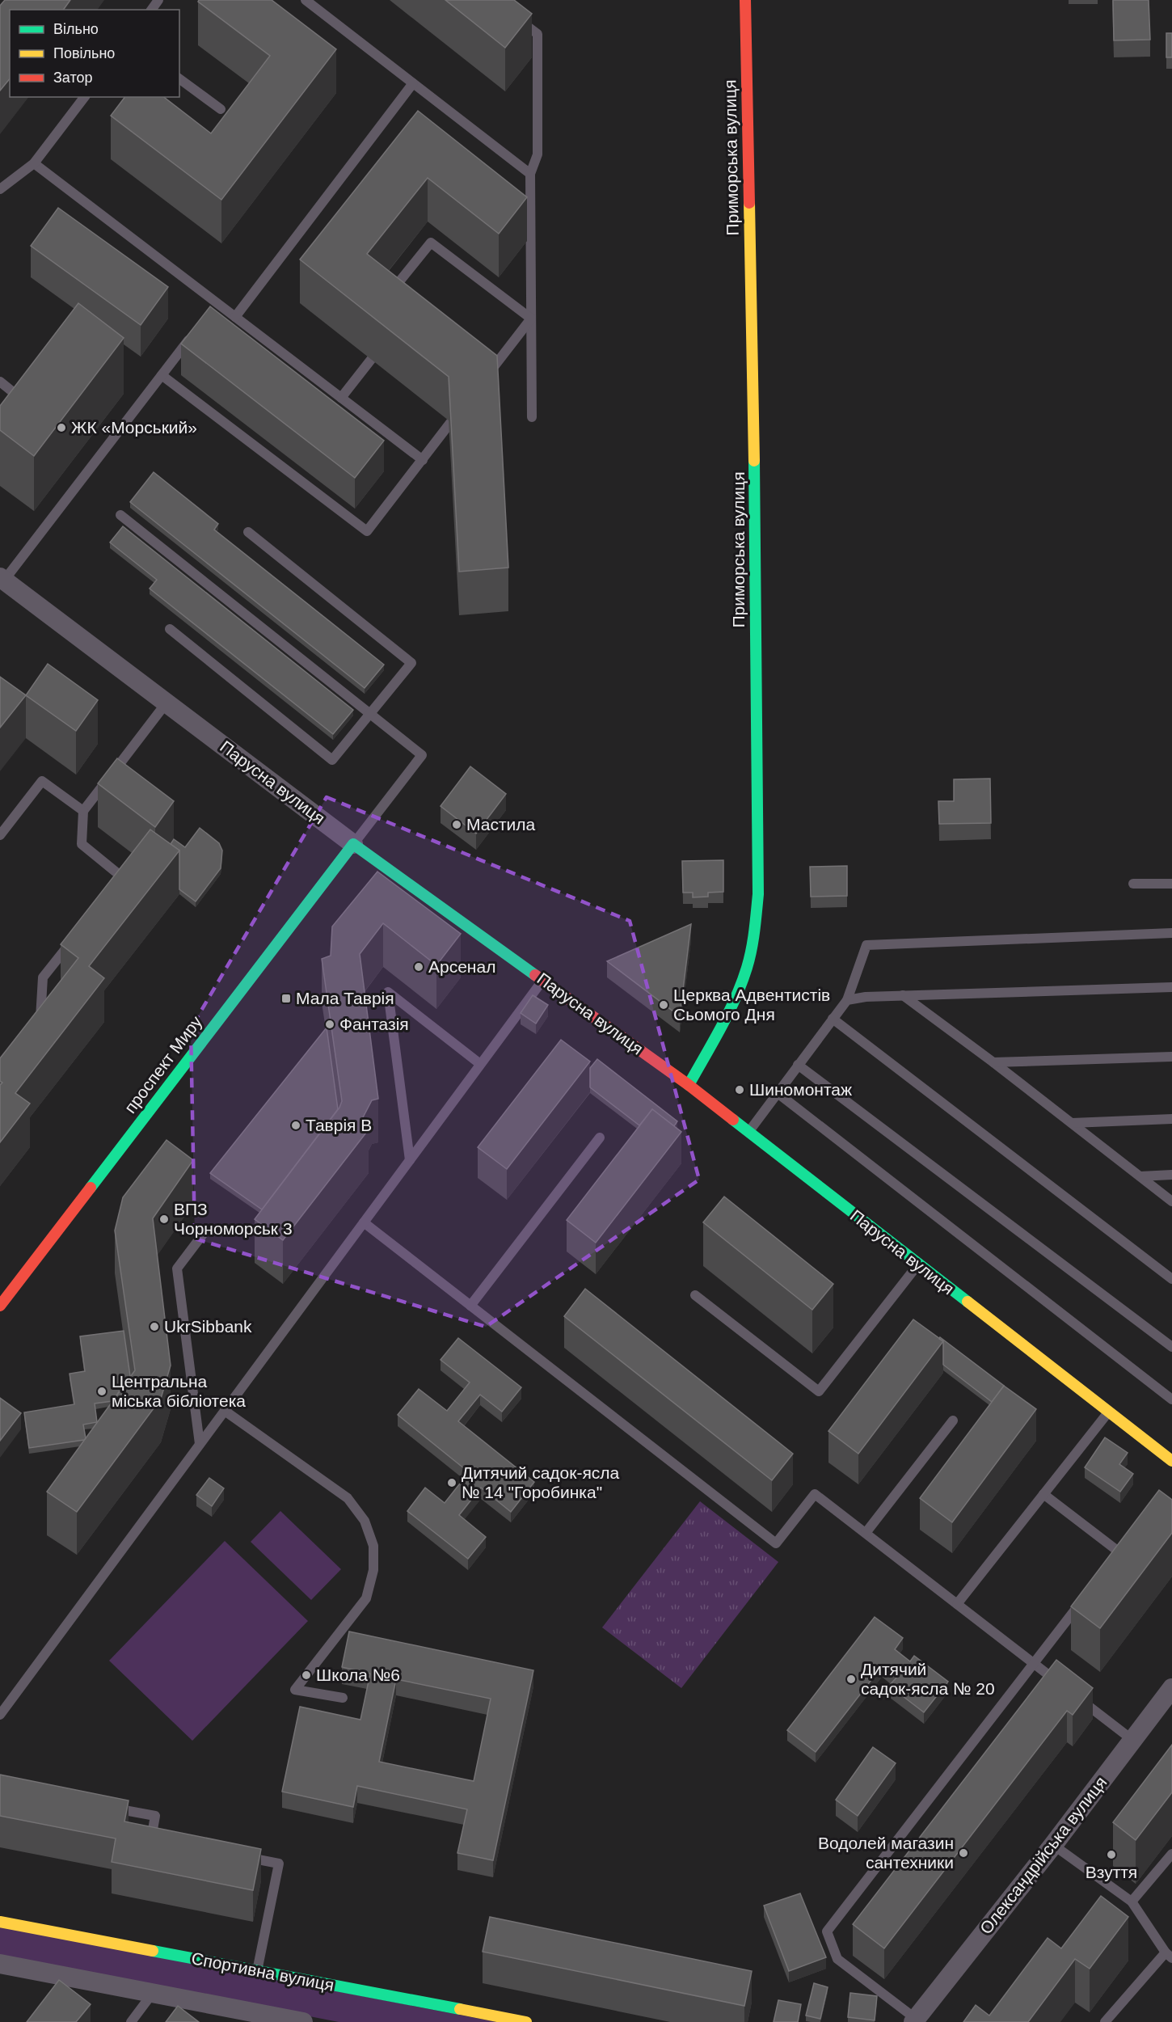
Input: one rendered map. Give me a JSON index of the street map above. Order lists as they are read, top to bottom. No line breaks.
{"streets":{"street":["Приморська вулиця","Парусна вулиця","проспект Миру","Олександрійська вулиця","Спортивна вулиця"]},"crossings":[["Приморська вулиця","Парусна вулиця"],["Парусна вулиця","проспект Миру"]],"places":{"other":["ЖК «Морський»","Мастила","Арсенал","Церква Адвентистів Сьомого Дня","Фантазія","Шиномонтаж","Таврія В","ВПЗ Чорноморськ 3","UkrSibbank","Центральна міська бібліотека","Дитячий садок-ясла № 14 \"Горобинка\"","Школа №6","Дитячий садок-ясла № 20","Водолей магазин сантехники","Взуття"],"transit":["Мала Таврія"]},"legend":["Вільно","Повільно","Затор"]}
